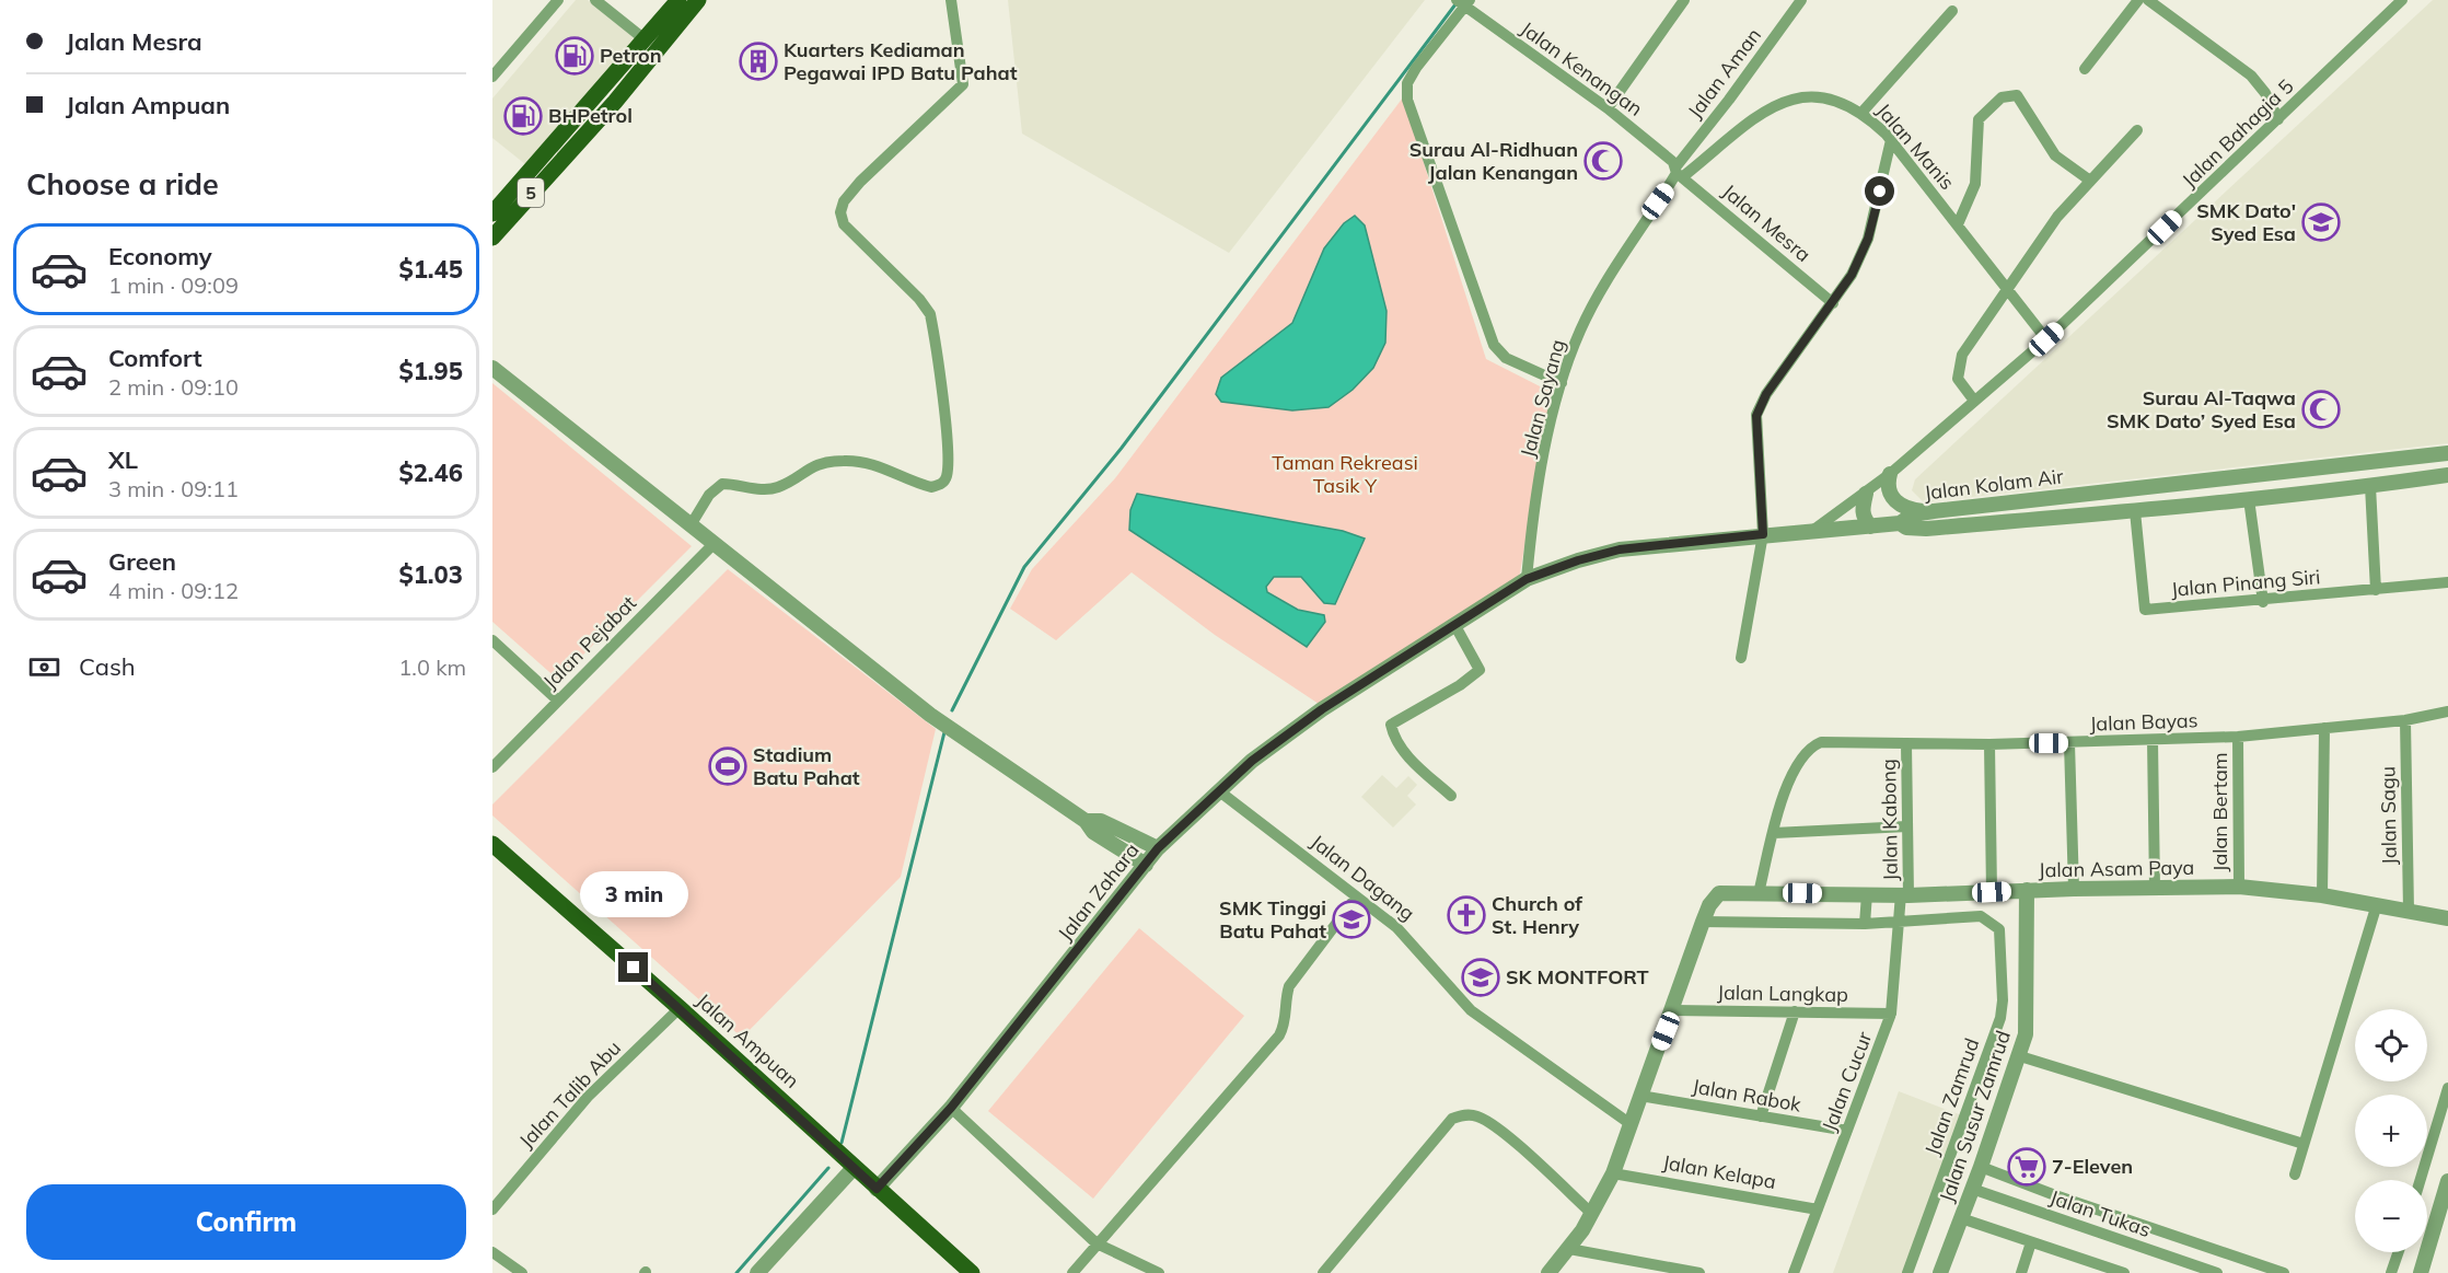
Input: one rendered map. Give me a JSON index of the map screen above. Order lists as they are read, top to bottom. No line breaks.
{"streets":{"main road":["5","Jalan Ampuan"],"street":["Jalan Kenangan","Jalan Aman","Jalan Bahagia 5","Jalan Manis","Jalan Mesra","Jalan Sayang","Jalan Kolam Air","Jalan Pinang Siri","Jalan Pejabat","Jalan Bayas","Jalan Bertam","Jalan Sagu","Jalan Kabong","Jalan Asam Paya","Jalan Dagang","Jalan Zahara","Jalan Langkap","Jalan Cucur","Jalan Talib Abu","Jalan Rabok","Jalan Zamrud","Jalan Susur Zamrud","Jalan Kelapa","Jalan Tukas"]},"crossings":[["Jalan Kenangan","Jalan Aman"],["Jalan Kenangan","Jalan Manis"],["Jalan Kenangan","Jalan Mesra"],["Jalan Kenangan","Jalan Sayang"],["Jalan Aman","Jalan Manis"],["Jalan Aman","Jalan Mesra"],["Jalan Aman","Jalan Sayang"],["Jalan Bahagia 5","Jalan Manis"],["Jalan Bahagia 5","Jalan Zahara"],["Jalan Manis","Jalan Mesra"],["Jalan Manis","Jalan Sayang"],["Jalan Mesra","Jalan Sayang"],["Jalan Sayang","Jalan Zahara"],["Jalan Kolam Air","Jalan Pinang Siri"],["Jalan Kolam Air","Jalan Zahara"],["Jalan Bayas","Jalan Bertam"],["Jalan Bayas","Jalan Sagu"],["Jalan Bayas","Jalan Kabong"],["Jalan Bayas","Jalan Asam Paya"],["Jalan Bertam","Jalan Asam Paya"],["Jalan Sagu","Jalan Asam Paya"],["Jalan Kabong","Jalan Asam Paya"],["Jalan Kabong","Jalan Cucur"],["Jalan Asam Paya","Jalan Cucur"],["Jalan Asam Paya","Jalan Susur Zamrud"],["Jalan Dagang","Jalan Zahara"],["Jalan Zahara","Jalan Ampuan"],["Jalan Langkap","Jalan Cucur"],["Jalan Ampuan","Jalan Talib Abu"],["Jalan Cucur","Jalan Rabok"],["Jalan Cucur","Jalan Zamrud"],["Jalan Cucur","Jalan Kelapa"],["Jalan Susur Zamrud","Jalan Tukas"]],"parks":["Taman Rekreasi Tasik Y"],"places":{"fuel station":["Petron","BHPetrol"],"building":["Kuarters Kediaman Pegawai IPD Batu Pahat"],"mosque":["Surau Al-Ridhuan Jalan Kenangan","Surau Al-Taqwa SMK Dato’ Syed Esa"],"school or university":["SMK Dato' Syed Esa","SMK Tinggi Batu Pahat","SK MONTFORT"],"sports":["Stadium Batu Pahat"],"church":["Church of St. Henry"],"supermarket":["7-Eleven"]},"page":{"banner":["Jalan Mesra","Jalan Ampuan"],"heading":"Choose a ride","list":[{"name":"Economy","note":"1 min · 09:09","value":"$1.45"},{"name":"Comfort","note":"2 min · 09:10","value":"$1.95"},{"name":"XL","note":"3 min · 09:11","value":"$2.46"},{"name":"Green","note":"4 min · 09:12","value":"$1.03"}],"pay":["Cash","1.0 km"],"bubble":"3 min","map_buttons":["+","−"],"buttons":"Confirm"}}
